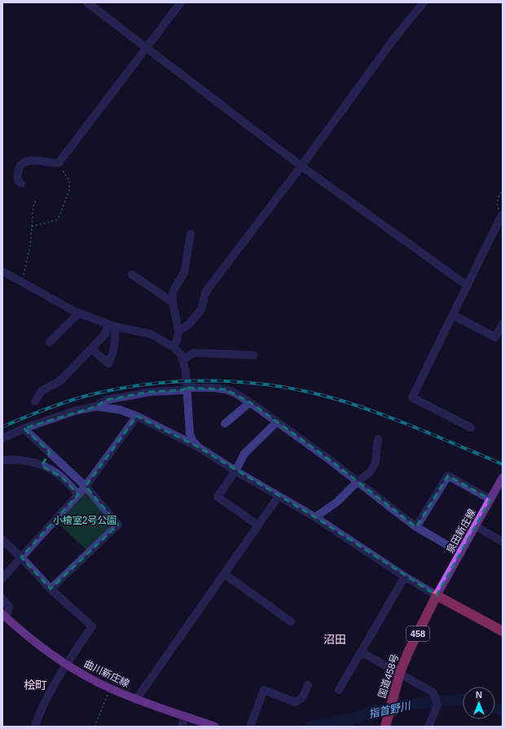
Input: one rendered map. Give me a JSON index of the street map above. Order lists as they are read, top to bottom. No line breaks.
{"streets":{"highway":["458","国道458号"],"main road":["泉田新庄線","曲川新庄線"]},"crossings":[["泉田新庄線","国道458号"]],"districts":["沼田","桧町"],"water":["指首野川"],"parks":["小檜室2号公園"],"north":"top"}
